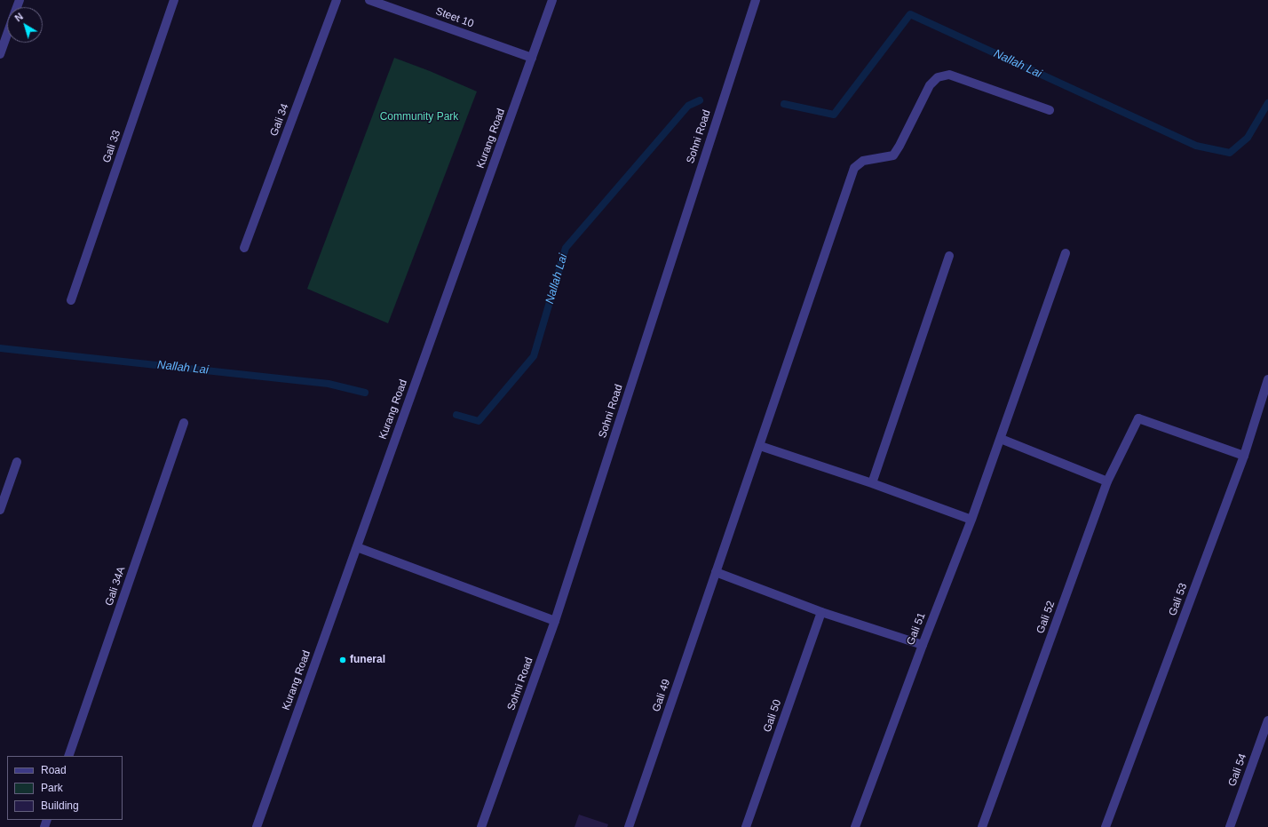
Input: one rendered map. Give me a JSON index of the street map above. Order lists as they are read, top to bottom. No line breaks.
{"streets":{"street":["Steet 10","Gali 34","Sohni Road","Kurang Road","Gali 33","Gali 34A","Gali 53","Gali 52","Gali 51","Gali 49","Gali 50","Gali 54"]},"crossings":[["Steet 10","Kurang Road"],["Gali 53","Gali 52"]],"water":["Nallah Lai"],"parks":["Community Park"],"places":["funeral"],"legend":["Road","Park","Building"],"north":"top left"}
